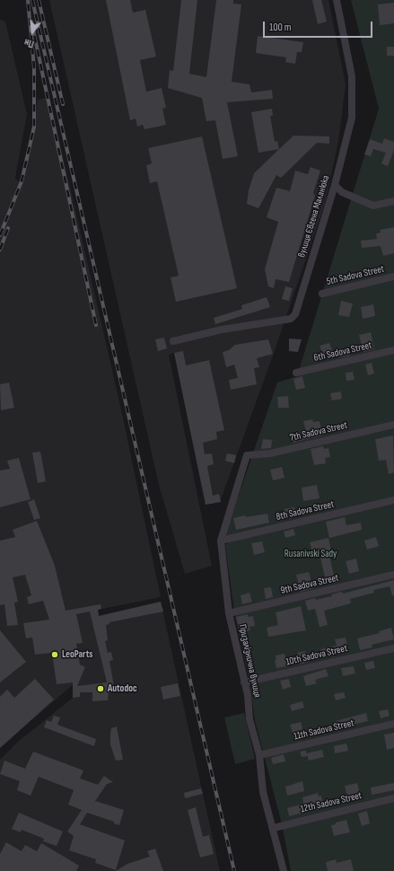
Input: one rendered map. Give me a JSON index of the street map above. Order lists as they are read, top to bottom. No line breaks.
{"streets":{"street":["вулиця Євгена Маланюка","5th Sadova Street","6th Sadova Street","7th Sadova Street","8th Sadova Street","9th Sadova Street","10th Sadova Street","Призалізнична вулиця","11th Sadova Street","12th Sadova Street"]},"crossings":[["7th Sadova Street","Призалізнична вулиця"],["8th Sadova Street","Призалізнична вулиця"],["9th Sadova Street","Призалізнична вулиця"],["10th Sadova Street","Призалізнична вулиця"],["Призалізнична вулиця","11th Sadova Street"],["Призалізнична вулиця","12th Sadova Street"]],"parks":["Rusanivski Sady"],"places":["LeoParts","Autodoc"],"scale_bar":"100 m","north":"bottom"}
